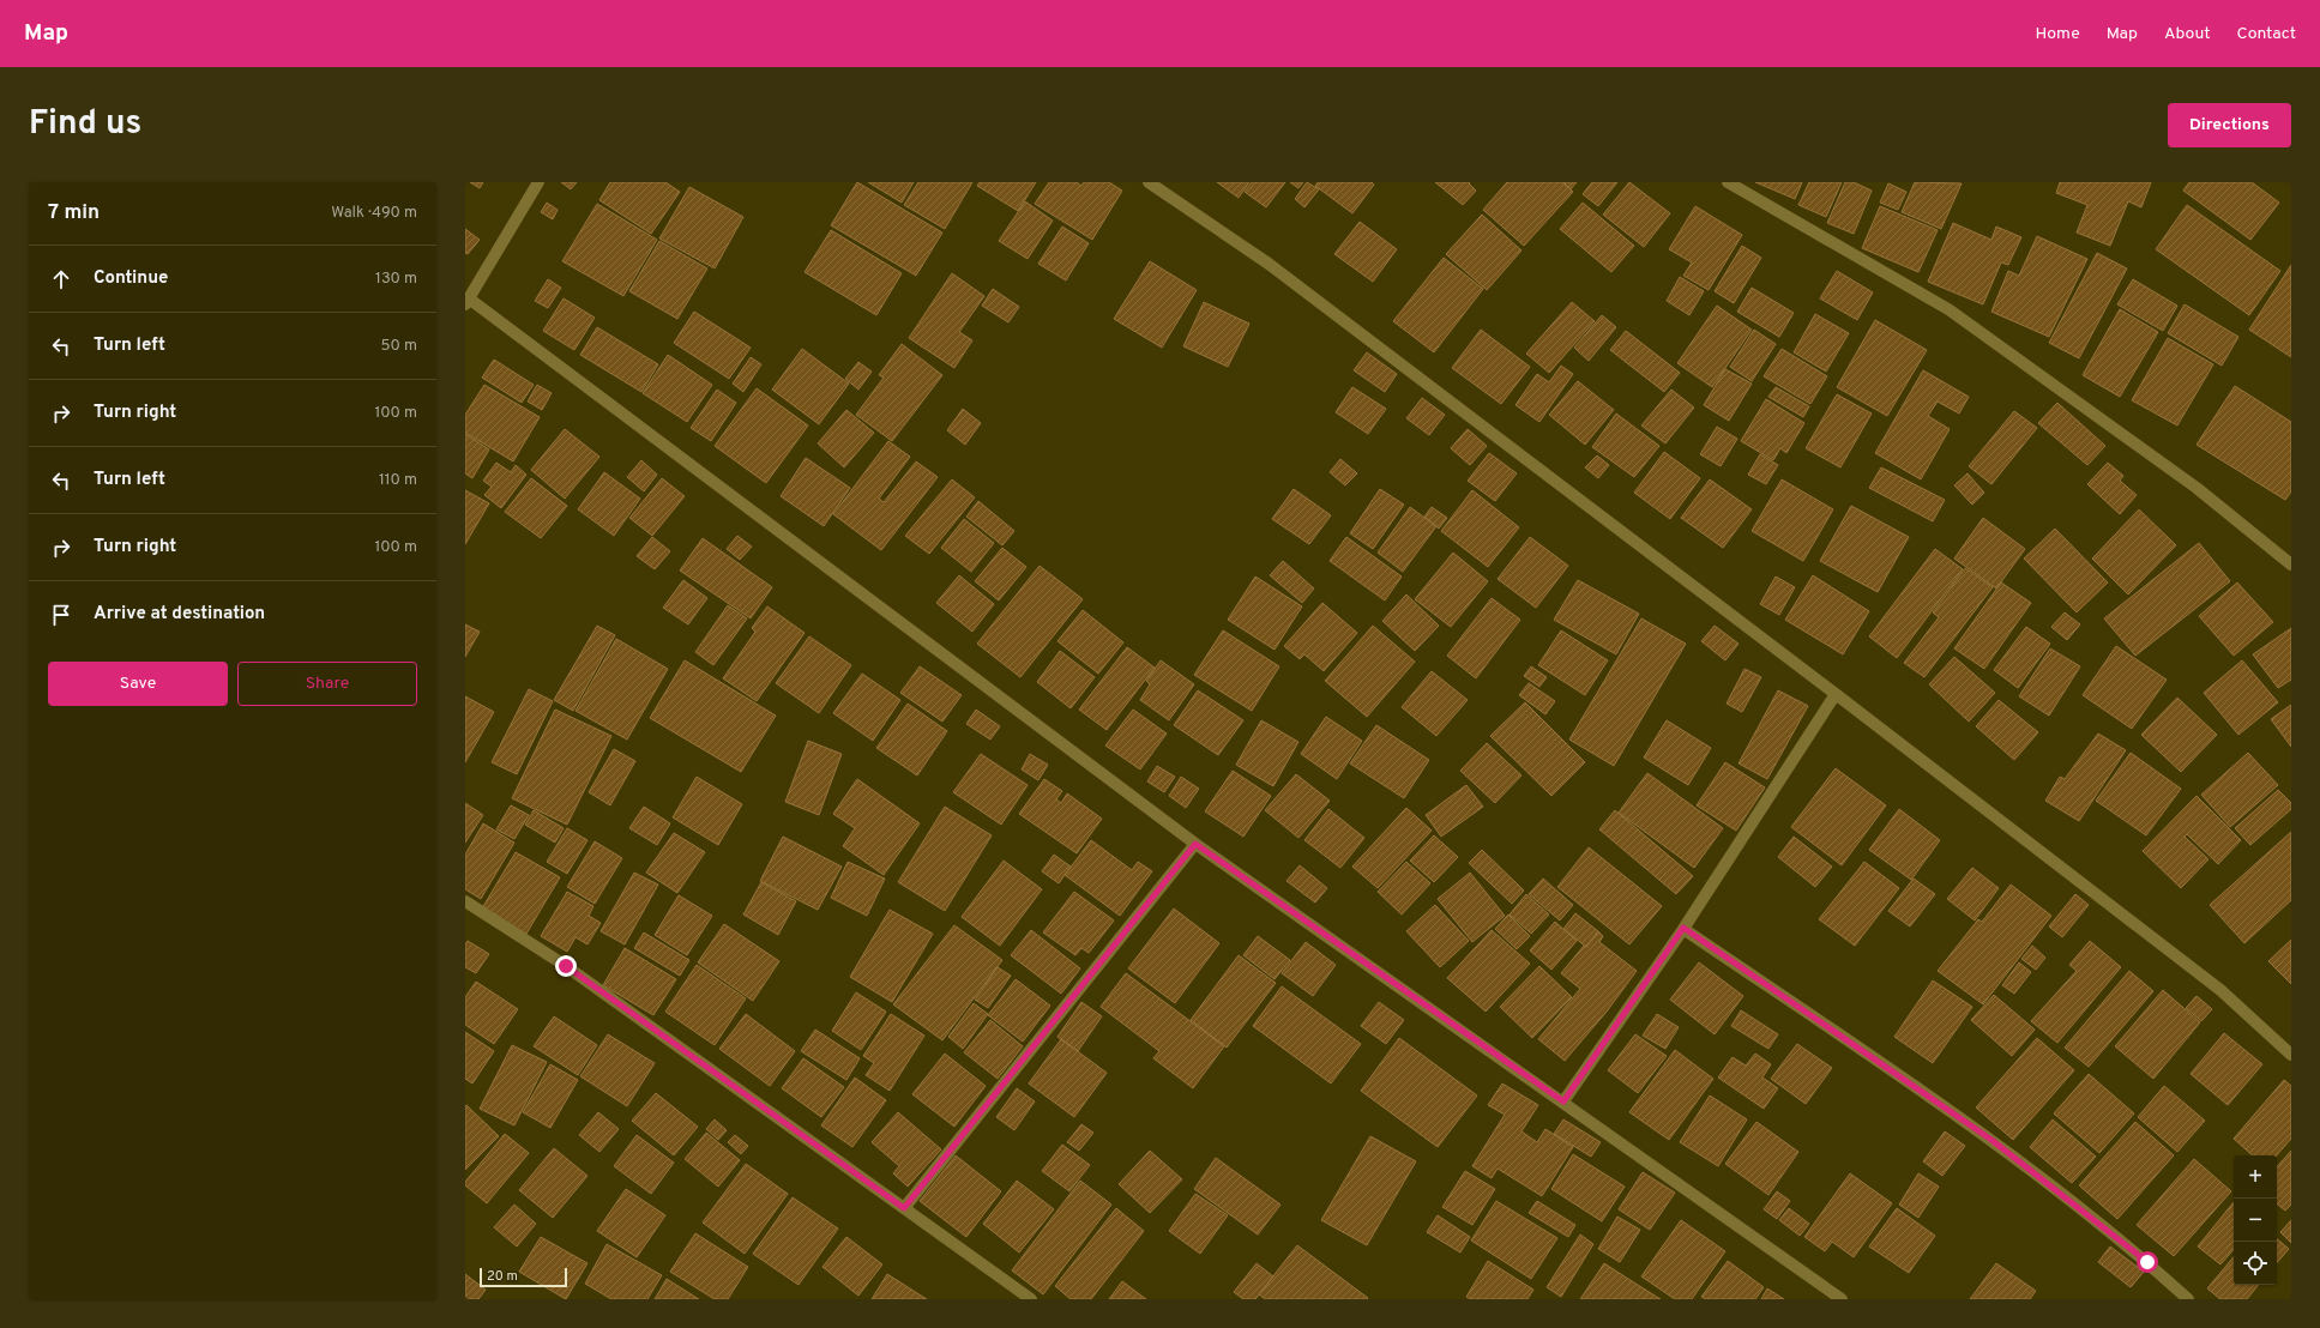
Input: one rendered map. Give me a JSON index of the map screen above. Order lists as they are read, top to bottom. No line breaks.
{"scale_bar":"20 m","page":{"header":"Map","nav":["Home","Map","About","Contact"],"title":"Find us","buttons":["Directions",["Save","Share"]],"heading":["7 min","Walk · 490 m"],"list":[["Continue","130 m"],["Turn left","50 m"],["Turn right","100 m"],["Turn left","110 m"],["Turn right","100 m"],"Arrive at destination"],"map_buttons":["+","−"],"scale":"20 m"}}
